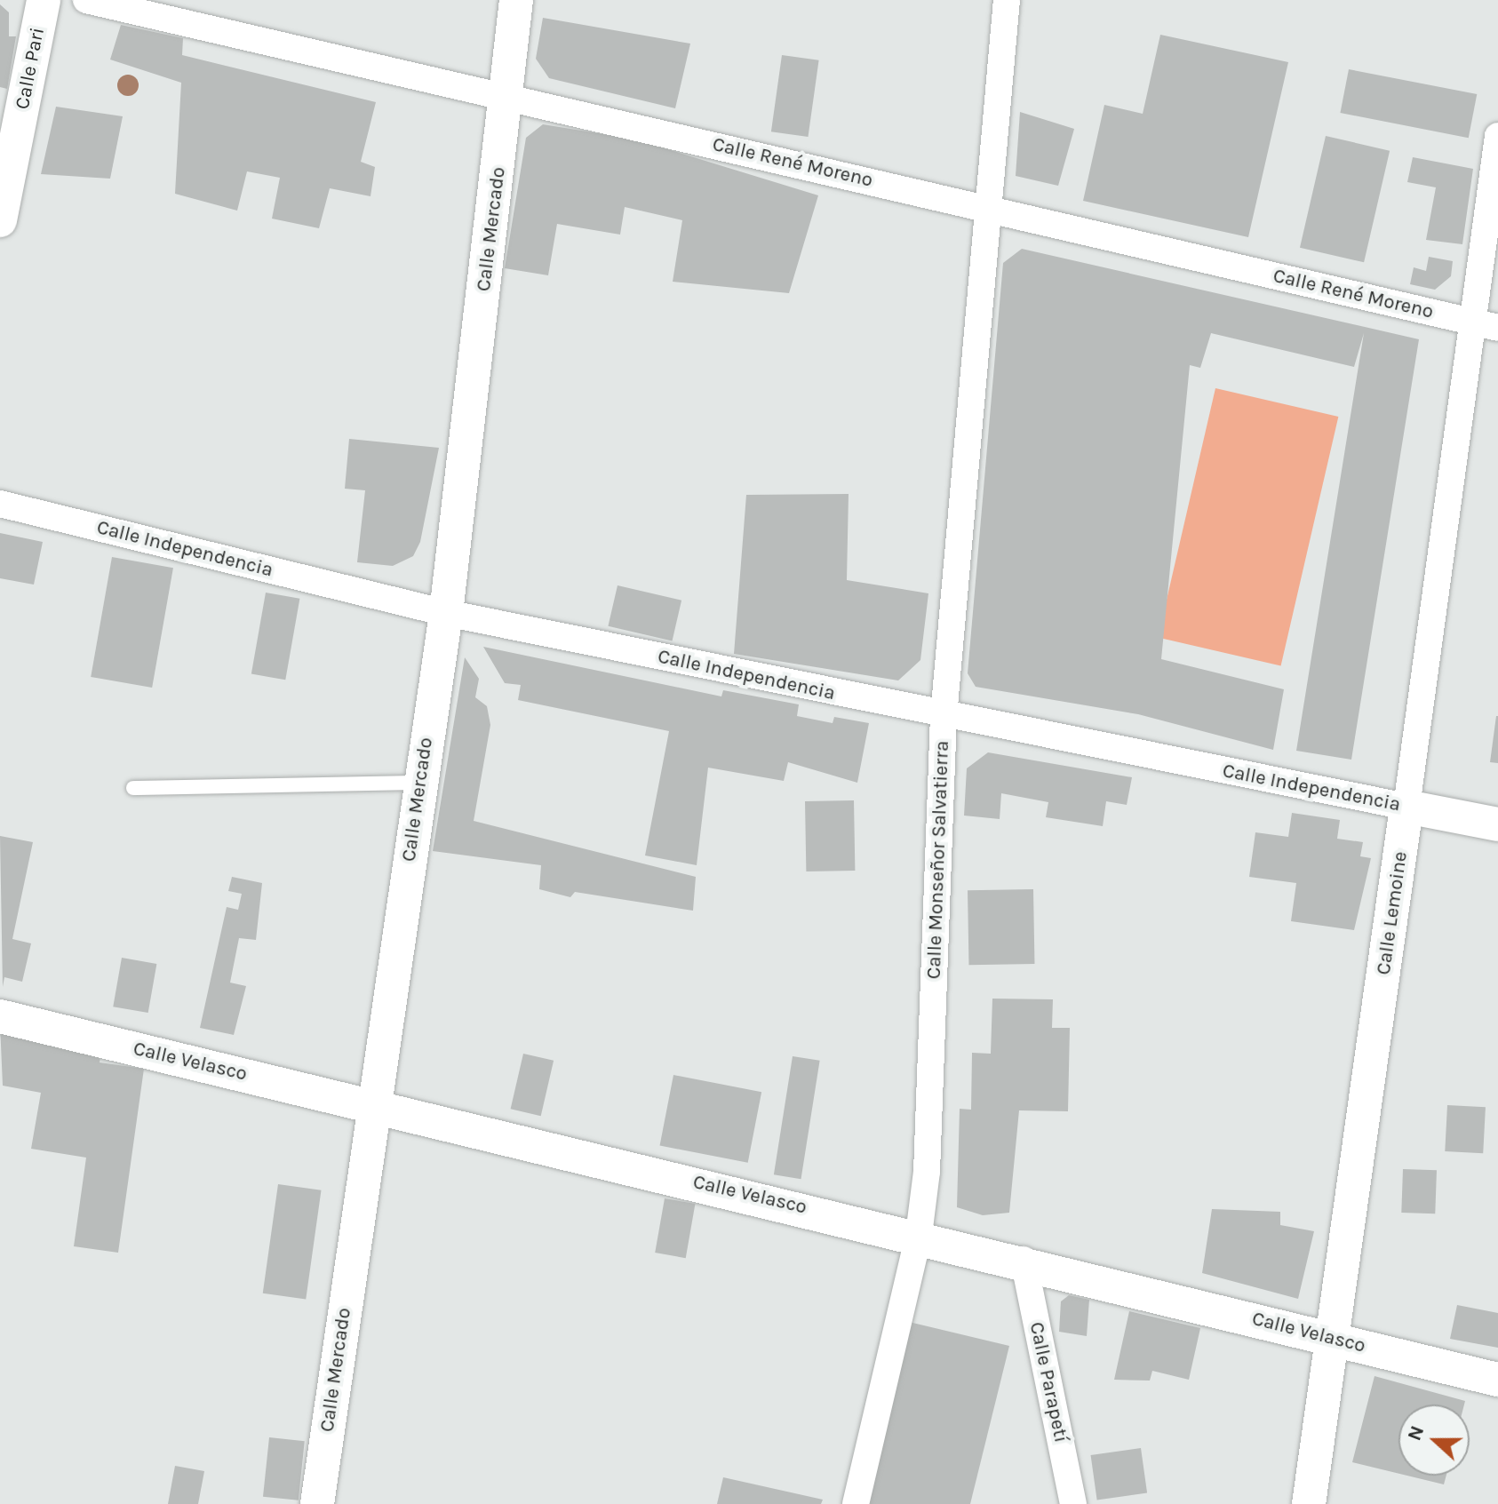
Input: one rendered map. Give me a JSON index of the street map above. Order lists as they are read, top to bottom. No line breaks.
{"streets":{"street":["Calle Pari","Calle René Moreno","Calle Mercado","Calle Independencia","Calle Monseñor Salvatierra","Calle Lemoine","Calle Velasco","Calle Parapetí"]},"crossings":[["Calle René Moreno","Calle Mercado"],["Calle René Moreno","Calle Monseñor Salvatierra"],["Calle René Moreno","Calle Lemoine"],["Calle Mercado","Calle Independencia"],["Calle Mercado","Calle Velasco"],["Calle Independencia","Calle Monseñor Salvatierra"],["Calle Independencia","Calle Lemoine"],["Calle Monseñor Salvatierra","Calle Velasco"],["Calle Lemoine","Calle Velasco"],["Calle Velasco","Calle Parapetí"]],"north":"left"}
